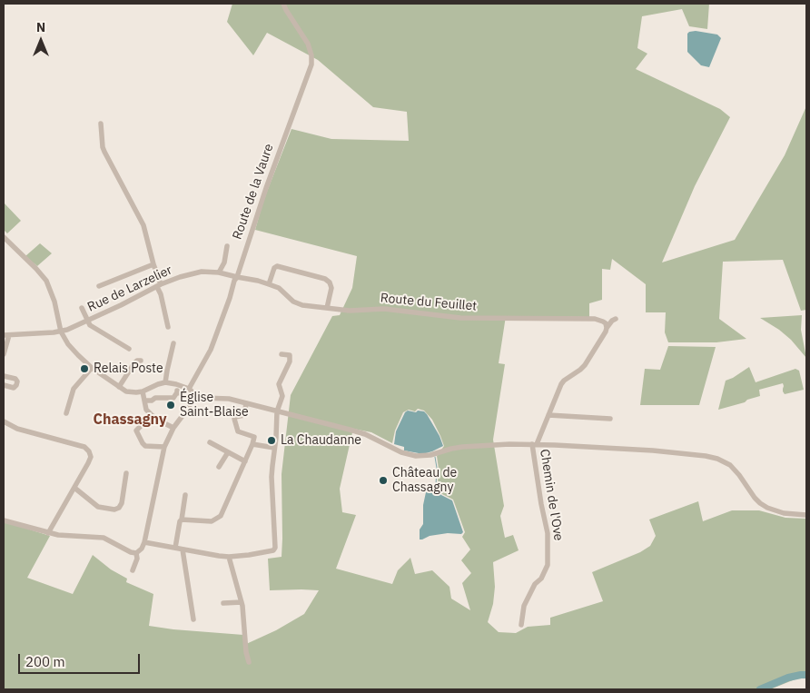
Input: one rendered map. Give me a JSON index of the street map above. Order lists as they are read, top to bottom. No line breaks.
{"streets":{"street":["Route de la Vaure","Rue de Larzelier","Route du Feuillet","Chemin de l'Ove"]},"crossings":[["Route de la Vaure","Rue de Larzelier"],["Rue de Larzelier","Route du Feuillet"]],"districts":["Chassagny"],"places":["Relais Poste","Église Saint-Blaise","La Chaudanne","Château de Chassagny"],"scale_bar":"200 m","north":"top"}
